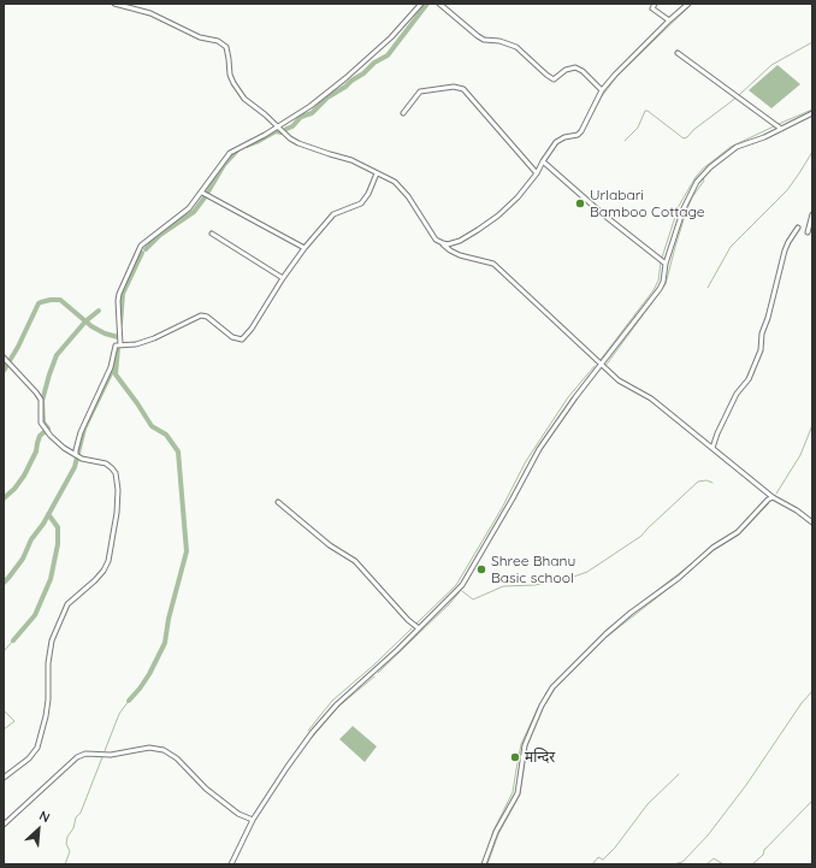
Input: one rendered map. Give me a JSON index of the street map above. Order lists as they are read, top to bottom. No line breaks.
{"places":["Urlabari Bamboo Cottage","Shree Bhanu Basic school","मन्दिर"],"north":"top right"}
